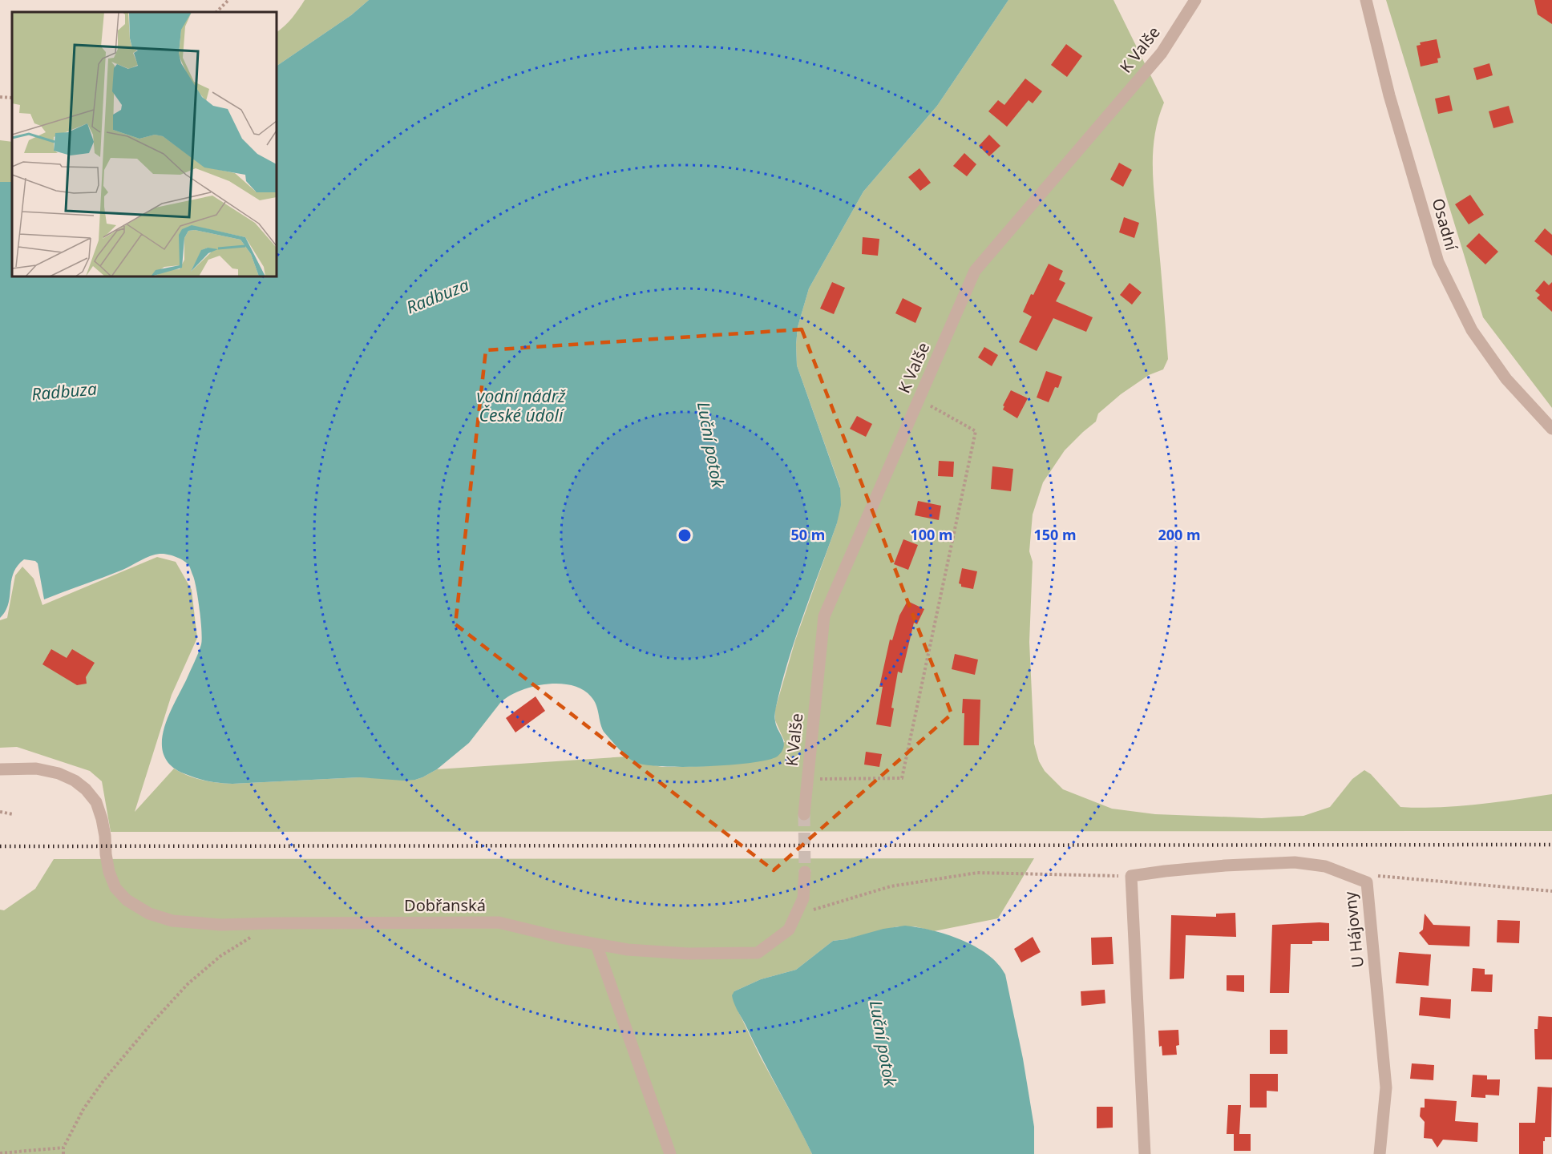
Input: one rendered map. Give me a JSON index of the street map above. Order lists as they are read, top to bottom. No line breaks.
{"streets":{"street":["K Valše","Osadní","Dobřanská","U Hájovny"]},"water":["Radbuza","vodní nádrž České údolí","Luční potok"],"rings":["50 m","100 m","150 m","200 m"]}
